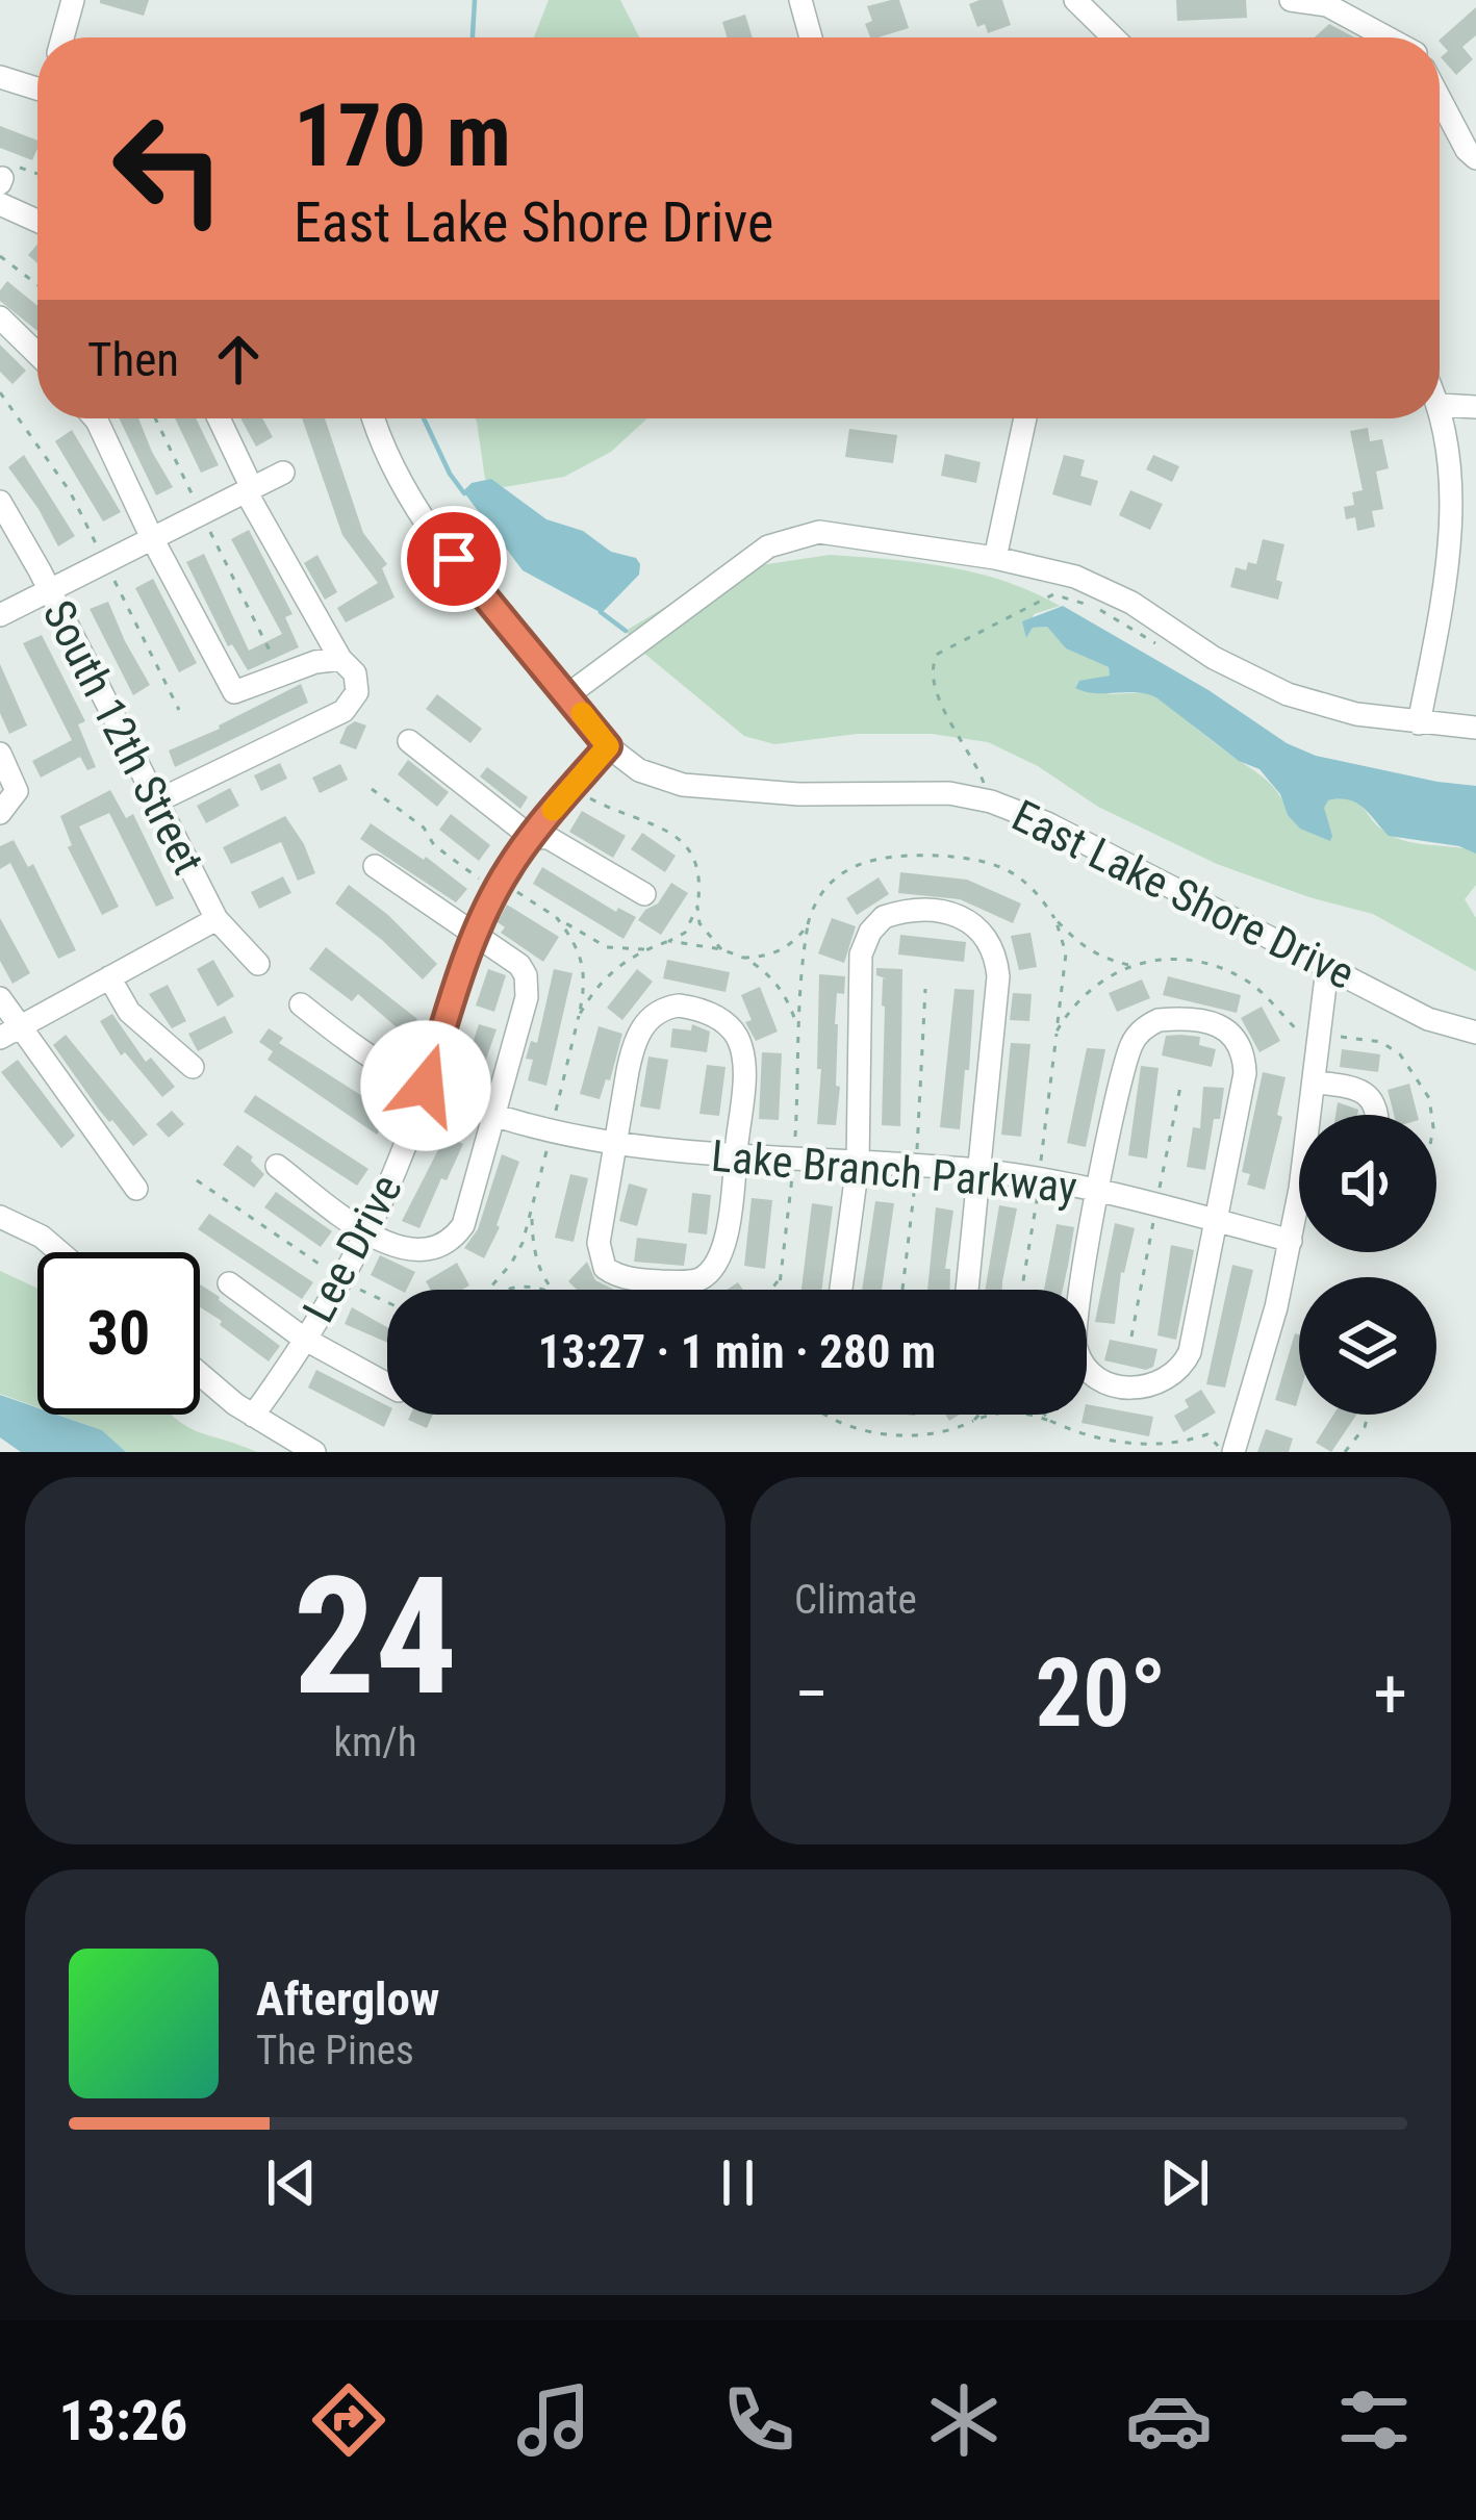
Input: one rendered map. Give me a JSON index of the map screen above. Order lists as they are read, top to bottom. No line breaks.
{"streets":{"street":["South 12th Street","East Lake Shore Drive","Lake Branch Parkway","Lee Drive"]},"crossings":[["East Lake Shore Drive","Lee Drive"],["Lake Branch Parkway","Lee Drive"]],"page":{"turn":["170 m","East Lake Shore Drive"],"then":"Then","limit":"30","trip":"13:27 · 1 min · 280 m","tile":[["24","km/h"],"Climate"],"heat":["−","20°","+"],"song":["Afterglow","The Pines"],"tabs":"13:26"}}
